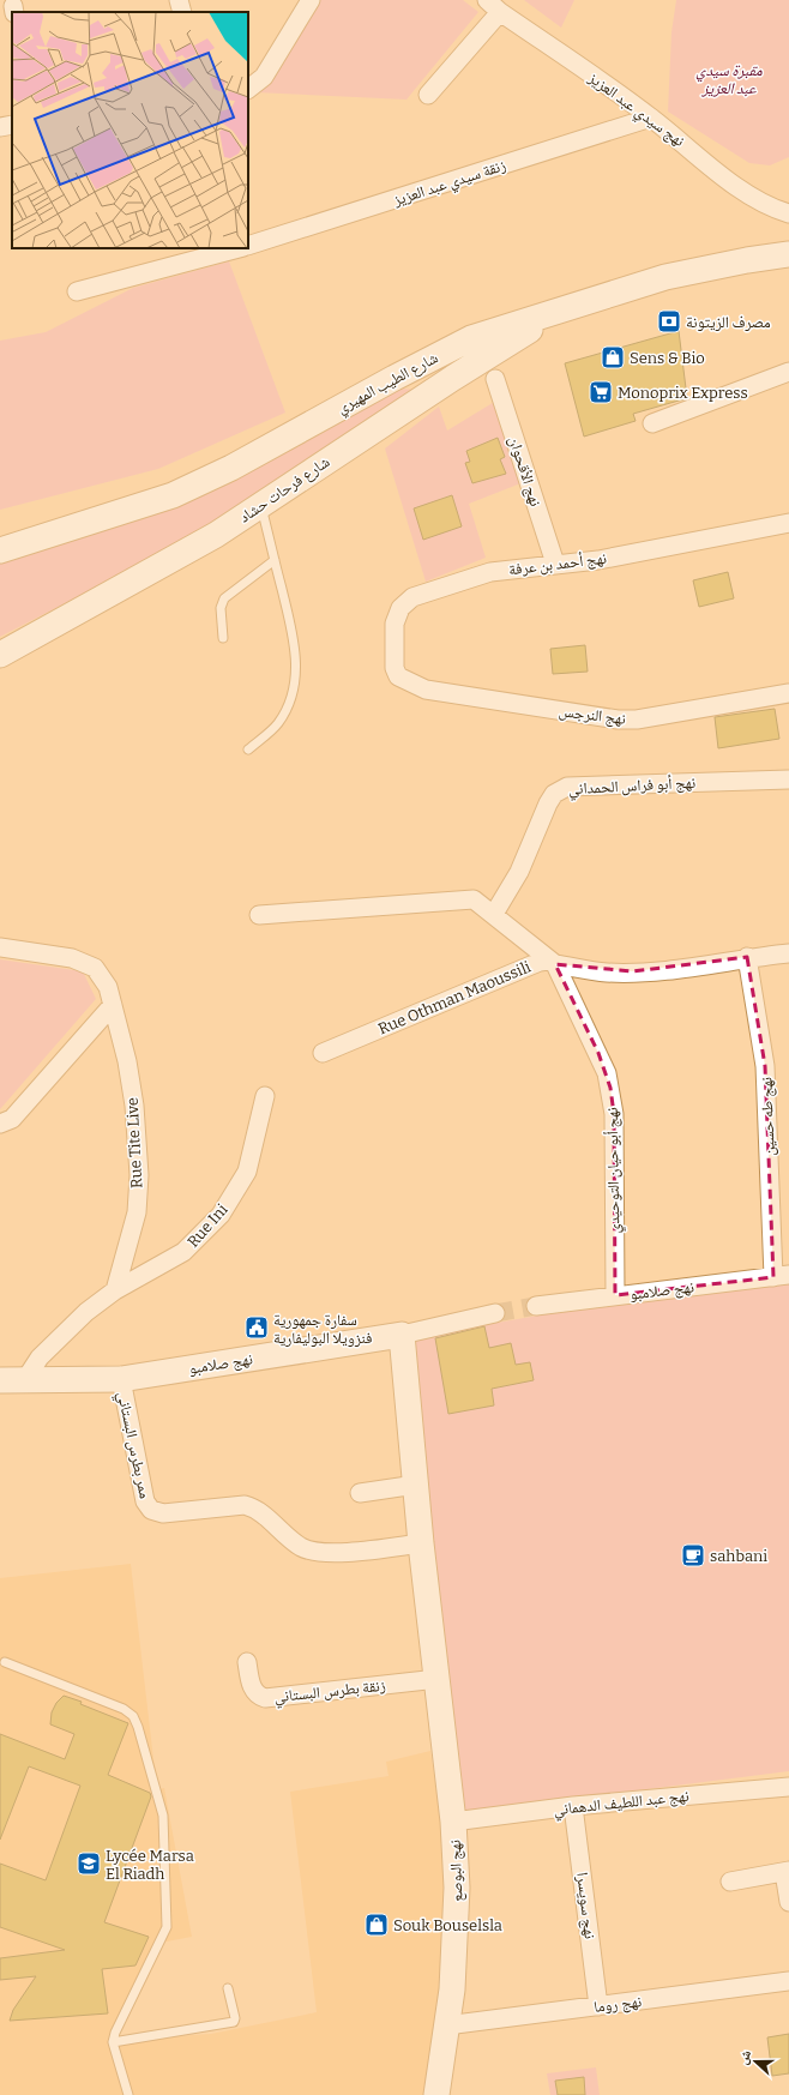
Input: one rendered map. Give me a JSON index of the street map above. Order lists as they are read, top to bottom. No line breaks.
{"streets":{"street":["نهج سيدي عبد العزيز","زنقة سيدي عبد العزيز","شارع الطيب المهيري","نهج الأقحوان","شارع فرحات حشاد","نهج أحمد بن عرفة","نهج النرجس","نهج أبو فراس الحمداني","Rue Othman Maoussili","نهج طه حسين","Rue Tite Live","نهج أبو حيان التوحيدي","Rue Ini","نهج صلامبو","ممر بطرس البستاني","زنقة بطرس البستاني","نهج عبد اللطيف الدهماني","نهج البوصع","نهج سويسرا","نهج روما"]},"crossings":[["نهج سيدي عبد العزيز","زنقة سيدي عبد العزيز"],["شارع الطيب المهيري","شارع فرحات حشاد"],["نهج الأقحوان","نهج أحمد بن عرفة"],["نهج أحمد بن عرفة","نهج النرجس"],["نهج أبو فراس الحمداني","نهج أبو حيان التوحيدي"],["Rue Othman Maoussili","نهج طه حسين"],["Rue Othman Maoussili","نهج أبو حيان التوحيدي"],["نهج طه حسين","نهج صلامبو"],["Rue Tite Live","Rue Ini"],["نهج أبو حيان التوحيدي","نهج صلامبو"],["نهج صلامبو","ممر بطرس البستاني"],["نهج صلامبو","نهج البوصع"],["ممر بطرس البستاني","نهج البوصع"],["زنقة بطرس البستاني","نهج البوصع"],["نهج عبد اللطيف الدهماني","نهج البوصع"],["نهج عبد اللطيف الدهماني","نهج سويسرا"],["نهج البوصع","نهج روما"],["نهج سويسرا","نهج روما"]],"parks":["مقبرة سيدي عبد العزيز"],"places":{"bank":["مصرف الزيتونة"],"shop":["Sens & Bio","Souk Bouselsla"],"supermarket":["Monoprix Express"],"public building":["سفارة جمهورية فنزويلا البوليفارية"],"cafe":["sahbani"],"school or university":["Lycée Marsa El Riadh"]},"north":"left"}
